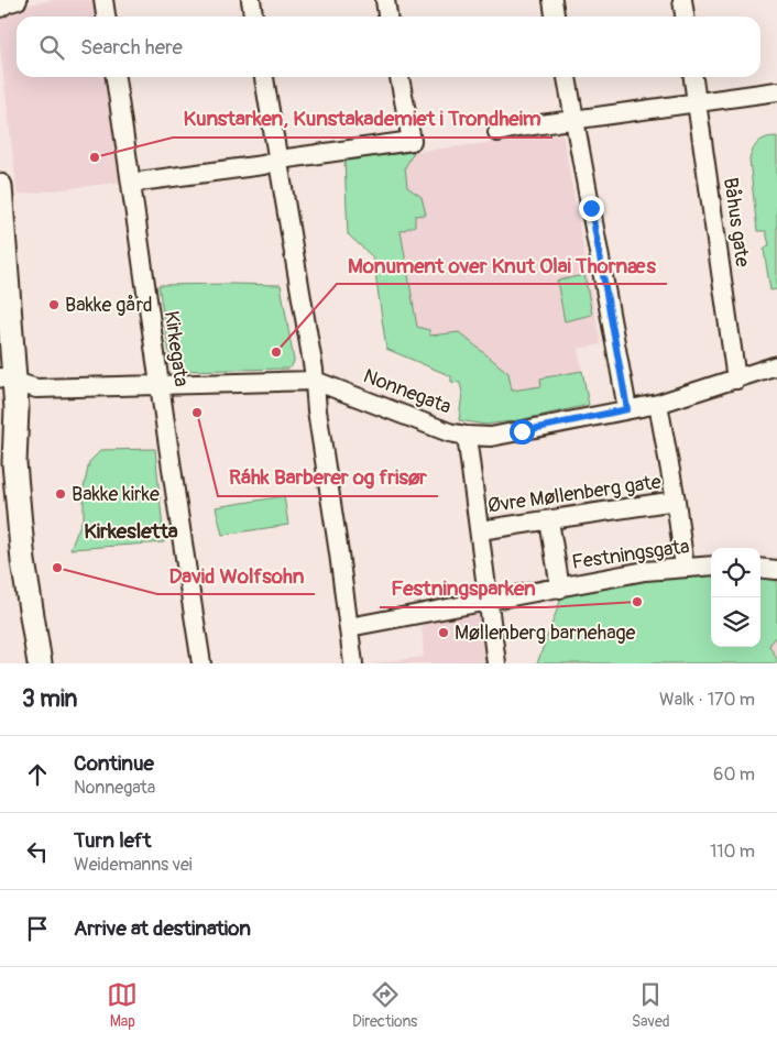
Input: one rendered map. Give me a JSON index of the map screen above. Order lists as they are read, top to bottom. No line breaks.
{"streets":{"street":["Båhus gate","Kirkegata","Nonnegata","Øvre Møllenberg gate","Festningsgata"]},"crossings":[["Båhus gate","Nonnegata"],["Kirkegata","Nonnegata"],["Nonnegata","Øvre Møllenberg gate"],["Øvre Møllenberg gate","Festningsgata"]],"districts":["Kirkesletta"],"places":["Kunstarken, Kunstakademiet i Trondheim","Bakke gård","Monument over Knut Olai Thornæs","Ráhk Barberer og frisør","Bakke kirke","David Wolfsohn","Festningsparken","Møllenberg barnehage"],"page":{"search":"Search here","heading":["3 min","Walk · 170 m"],"list":[["Continue","Nonnegata","60 m"],["Turn left","Weidemanns vei","110 m"],"Arrive at destination"],"nav":["Map","Directions","Saved"]}}
